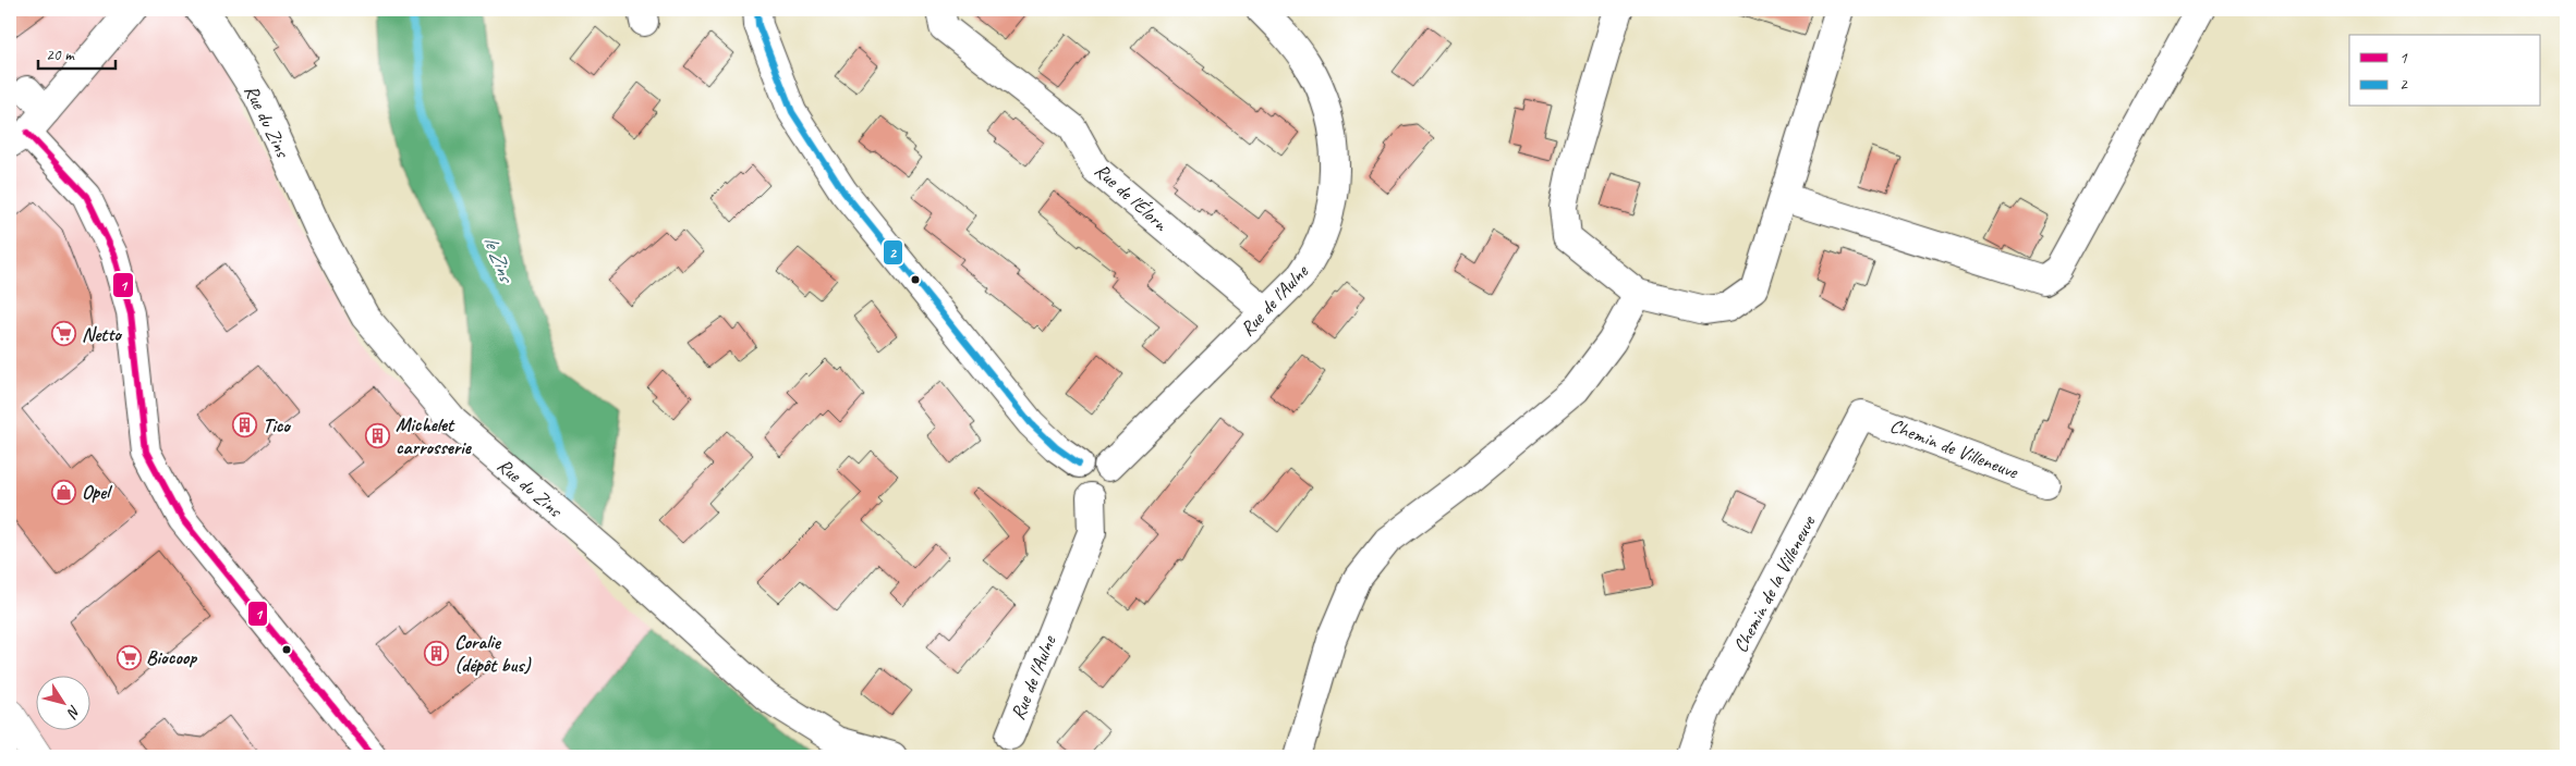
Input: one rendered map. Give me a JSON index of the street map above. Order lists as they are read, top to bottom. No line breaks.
{"streets":{"street":["Rue du Zins","Rue de l'Élorn","Rue de l'Aulne","Chemin de Villeneuve","Chemin de la Villeneuve"]},"crossings":[["Rue de l'Élorn","Rue de l'Aulne"],["Chemin de Villeneuve","Chemin de la Villeneuve"]],"water":["le Zins"],"places":{"supermarket":["Netto","Biocoop"],"building":["Tico","Michelet carrosserie","Coralie (dépôt bus)"],"shop":["Opel"]},"lines":["transit line 2","transit line 1"],"legend":["1","2"],"scale_bar":"20 m","north":"bottom right"}
